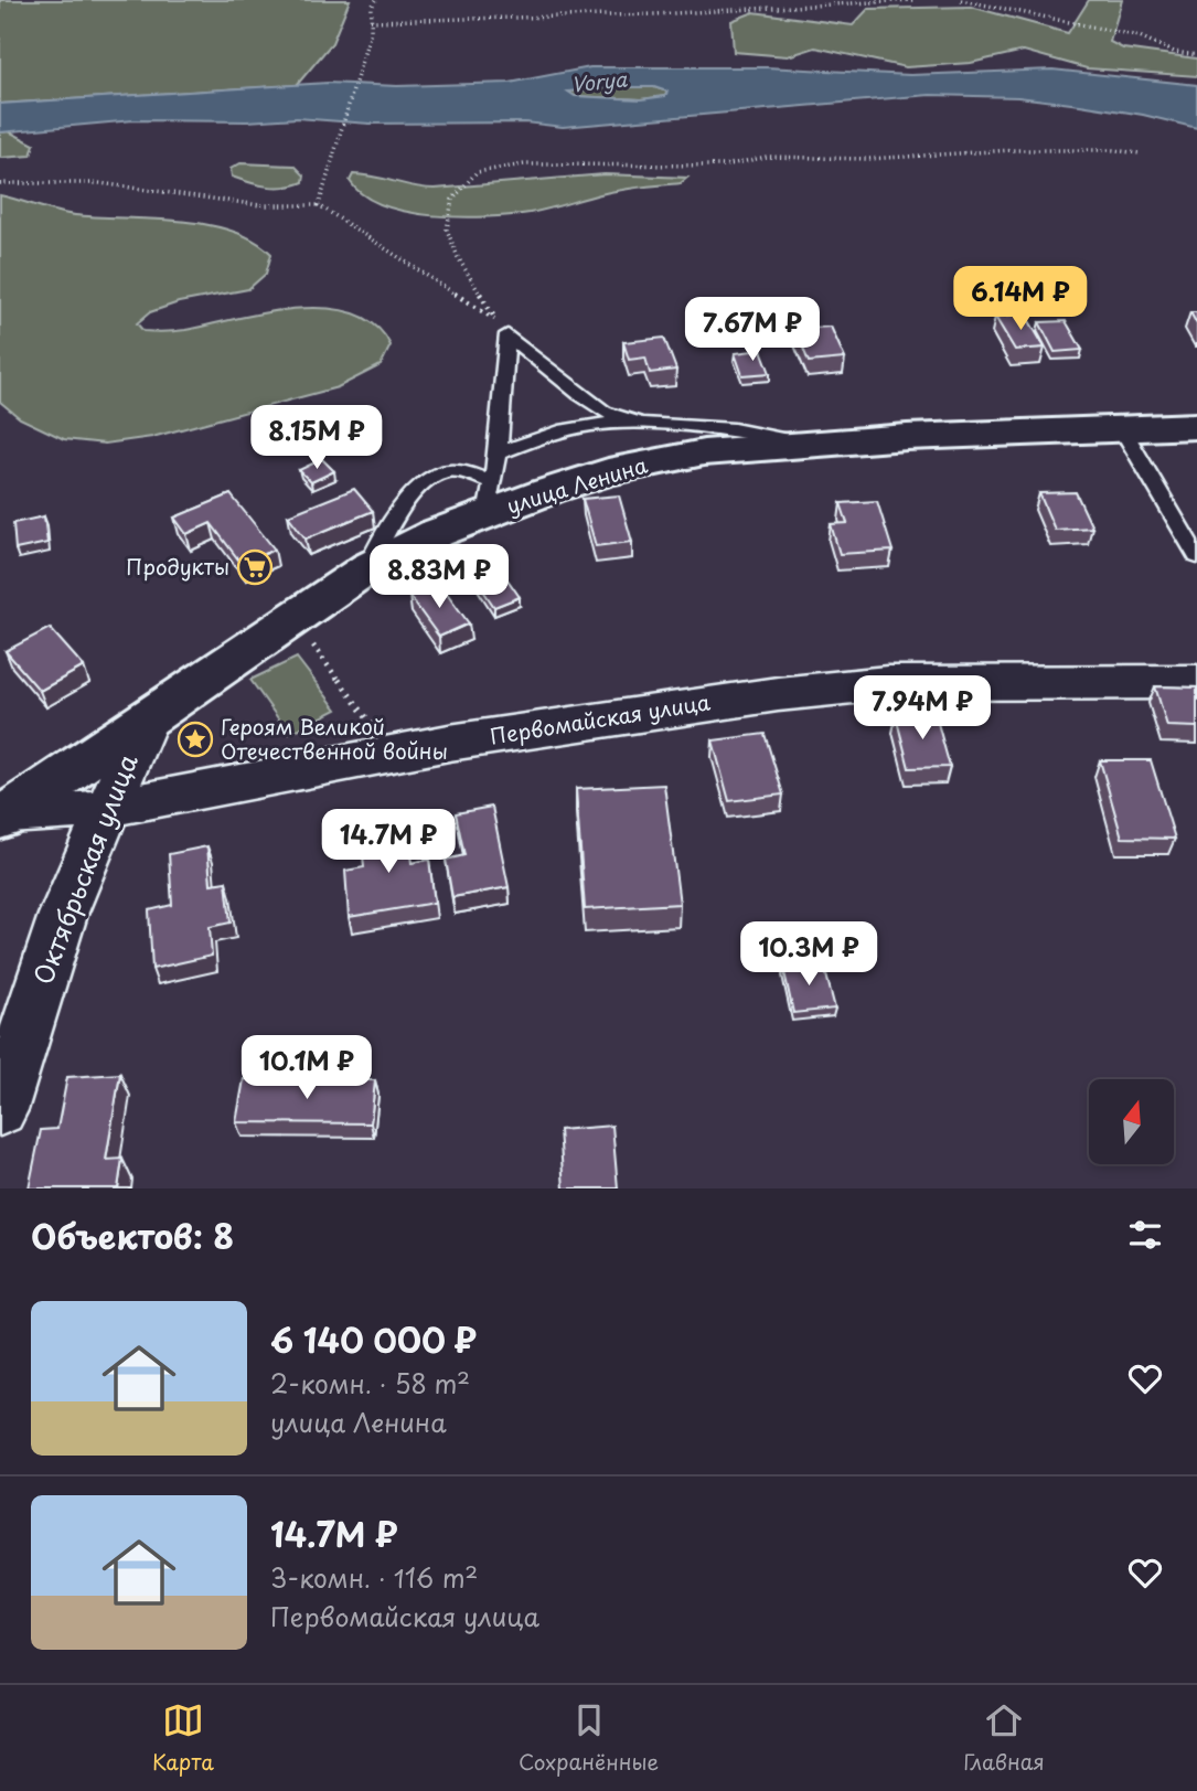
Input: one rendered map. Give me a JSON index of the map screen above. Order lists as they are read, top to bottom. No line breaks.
{"streets":{"street":["улица Ленина","Первомайская улица","Октябрьская улица"]},"crossings":[["улица Ленина","Первомайская улица"],["улица Ленина","Октябрьская улица"],["Первомайская улица","Октябрьская улица"]],"water":["Vorya"],"places":{"supermarket":["Продукты"],"place":["Героям Великой Отечественной войны"]},"north":"top","page":{"price":["6.14M ₽","7.67M ₽","8.15M ₽","8.83M ₽","7.94M ₽","14.7M ₽","10.3M ₽","10.1M ₽"],"heading":"Объектов: 8","list":[{"name":"6 140 000 ₽","note":"2-комн. · 58 m² · улица Ленина"},{"name":"14.7M ₽","note":"3-комн. · 116 m² · Первомайская улица"}],"tabs":["Карта","Сохранённые","Главная"]}}
